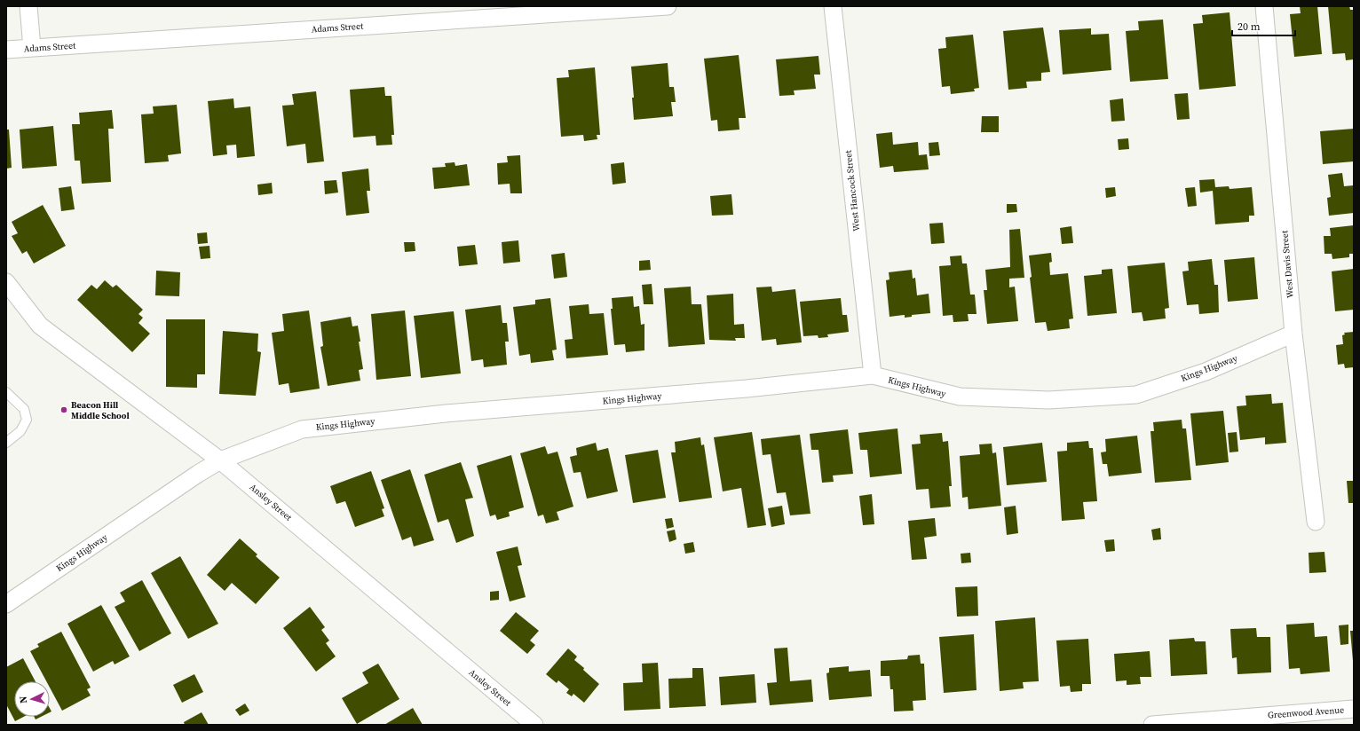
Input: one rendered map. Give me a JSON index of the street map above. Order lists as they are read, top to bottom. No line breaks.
{"streets":{"street":["Adams Street","West Hancock Street","West Davis Street","Kings Highway","Ansley Street","Greenwood Avenue"]},"crossings":[["West Hancock Street","Kings Highway"],["West Davis Street","Kings Highway"],["Kings Highway","Ansley Street"]],"places":["Beacon Hill Middle School"],"scale_bar":"20 m","north":"left"}
